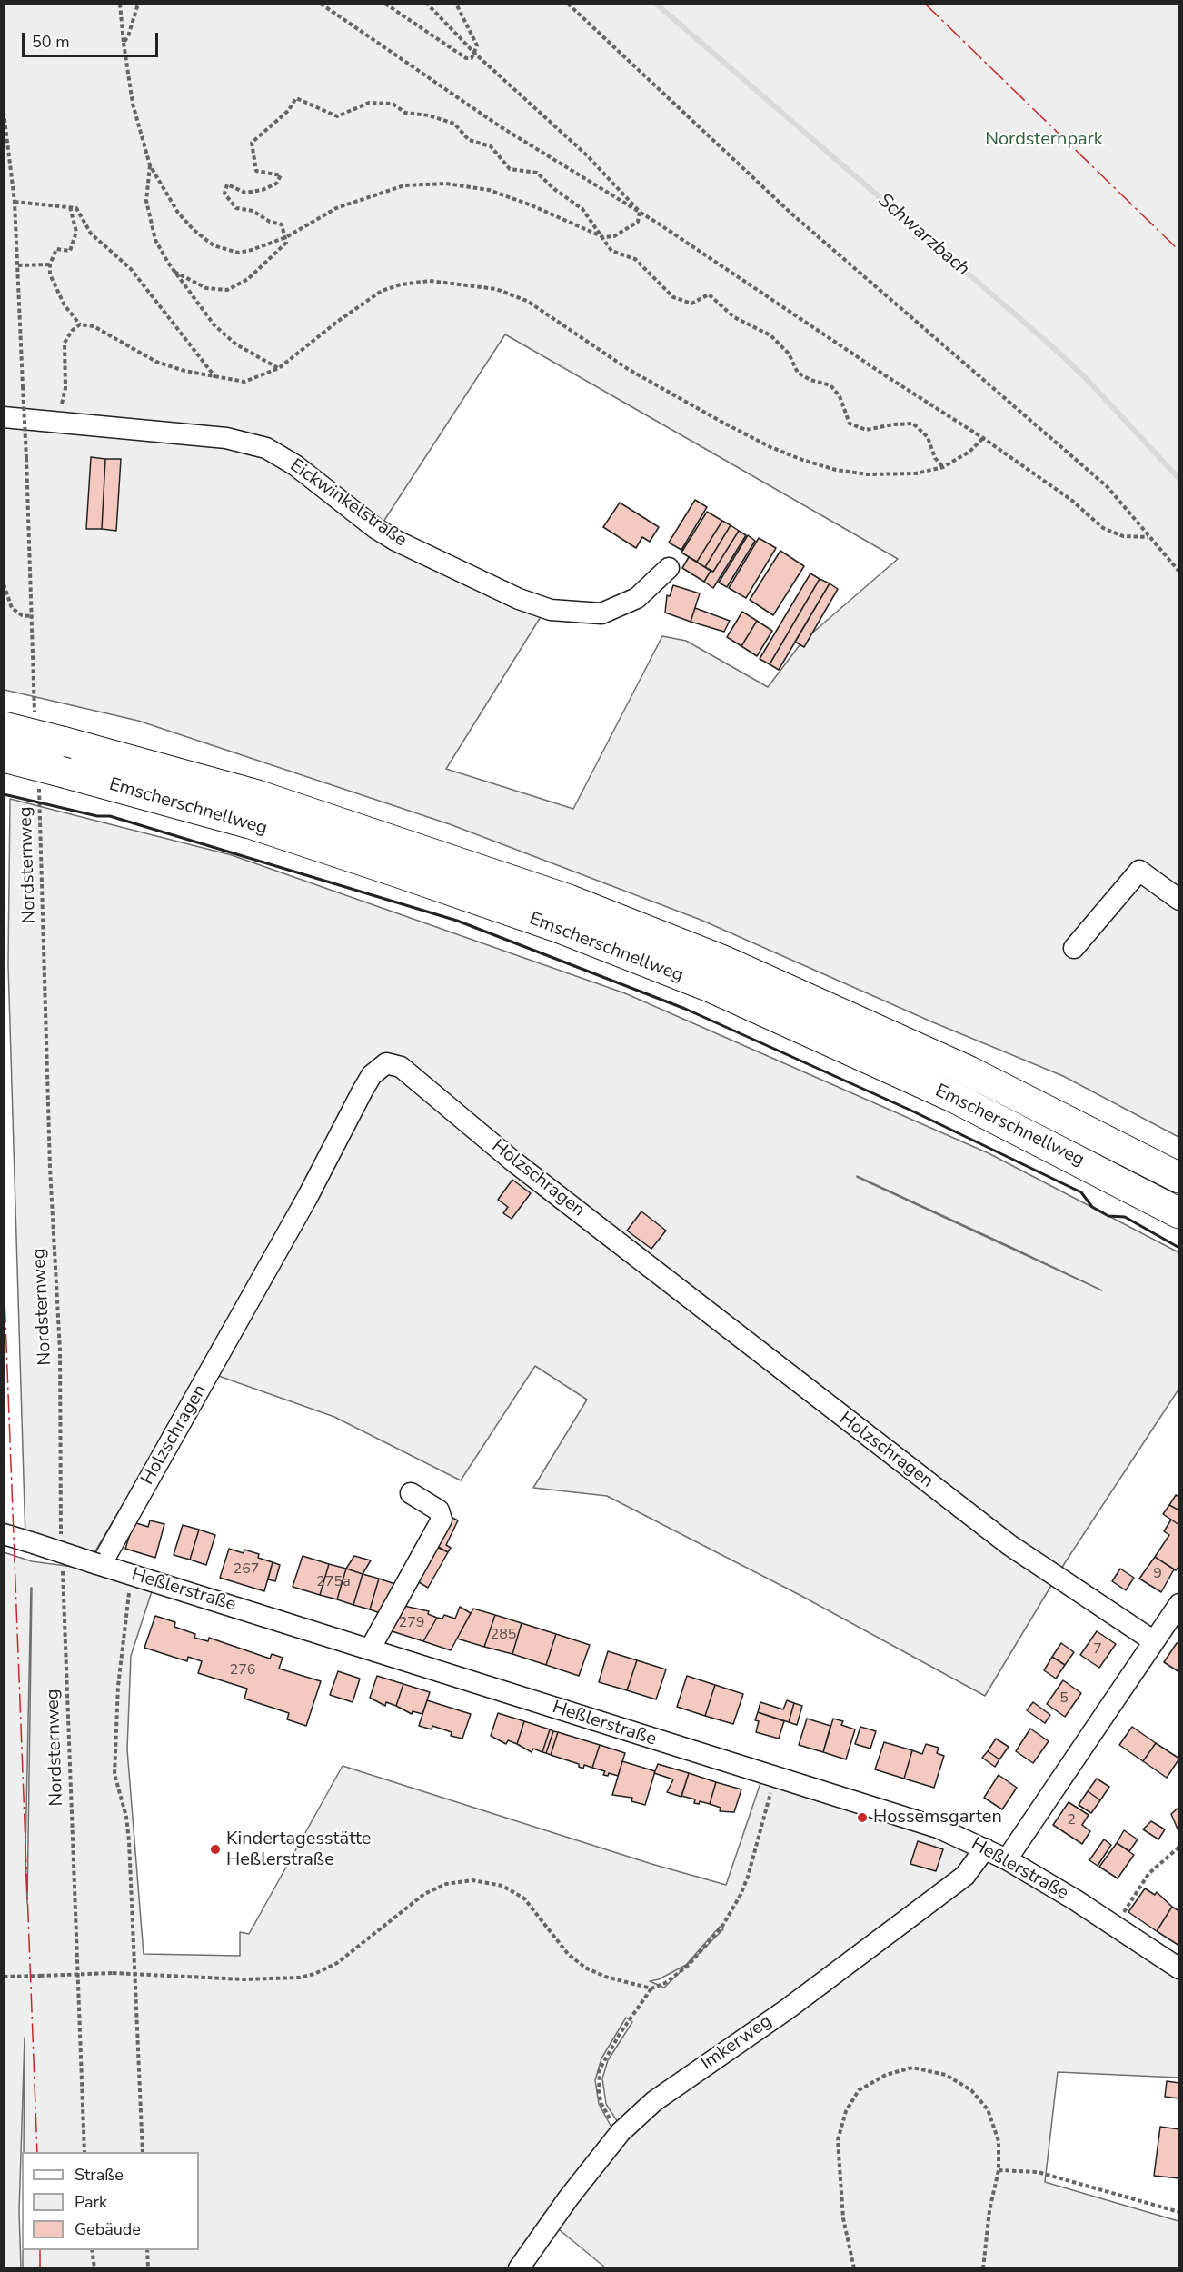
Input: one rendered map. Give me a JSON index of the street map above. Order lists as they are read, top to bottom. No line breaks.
{"streets":{"highway":["Emscherschnellweg"],"street":["Eickwinkelstraße","Holzschragen","Heßlerstraße","Imkerweg"],"path":["Nordsternweg"]},"crossings":[["Holzschragen","Heßlerstraße"],["Heßlerstraße","Imkerweg"]],"water":["Schwarzbach"],"parks":["Nordsternpark"],"places":["Hossemsgarten","Kindertagesstätte Heßlerstraße"],"house_numbers":["267","9","275a","279","285","7","276","5","2"],"legend":["Straße","Park","Gebäude"],"scale_bar":"50 m"}
